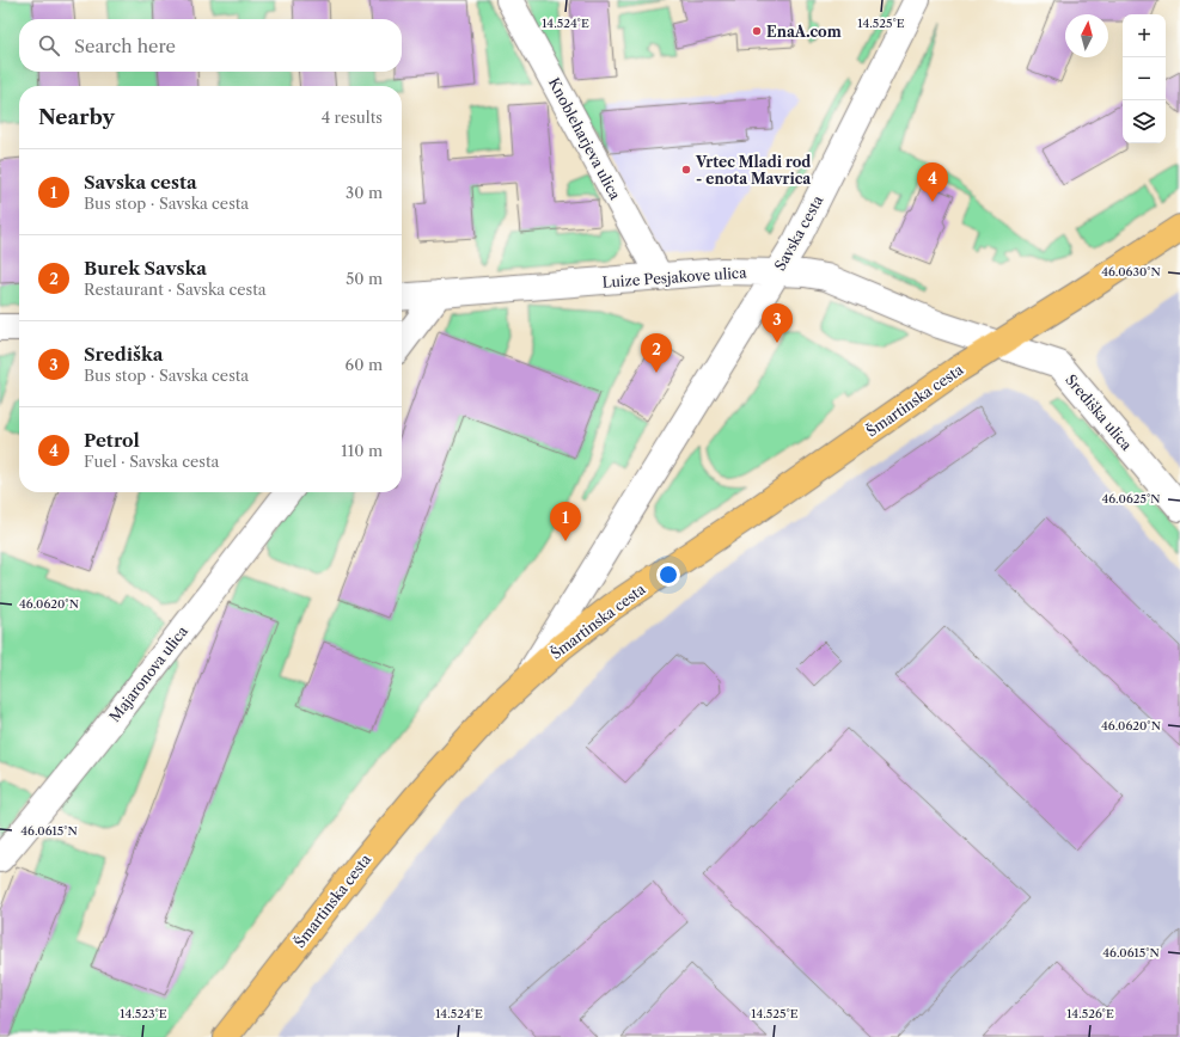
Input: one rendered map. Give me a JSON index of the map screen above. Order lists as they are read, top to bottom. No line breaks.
{"streets":{"main road":["Šmartinska cesta"],"street":["Knobleharjeva ulica","Savska cesta","Luize Pesjakove ulica","Središka ulica","Majaronova ulica"]},"crossings":[["Knobleharjeva ulica","Luize Pesjakove ulica"],["Savska cesta","Luize Pesjakove ulica"],["Savska cesta","Šmartinska cesta"],["Luize Pesjakove ulica","Šmartinska cesta"],["Luize Pesjakove ulica","Središka ulica"],["Šmartinska cesta","Središka ulica"]],"places":["EnaA.com","Vrtec Mladi rod - enota Mavrica"],"north":"top","page":{"map_buttons":["+","−"],"search":"Search here","heading":["Nearby","4 results"],"list":[{"mark":"1","name":"Savska cesta","note":"Bus stop · Savska cesta","value":"30 m"},{"mark":"2","name":"Burek Savska","note":"Restaurant · Savska cesta","value":"50 m"},{"mark":"3","name":"Središka","note":"Bus stop · Savska cesta","value":"60 m"},{"mark":"4","name":"Petrol","note":"Fuel · Savska cesta","value":"110 m"}],"pins":["4","3","2","1"]},"coordinates":["14.524°E","14.525°E","46.0630°N","46.0625°N","46.0620°N","46.0615°N","14.523°E","14.526°E"]}
